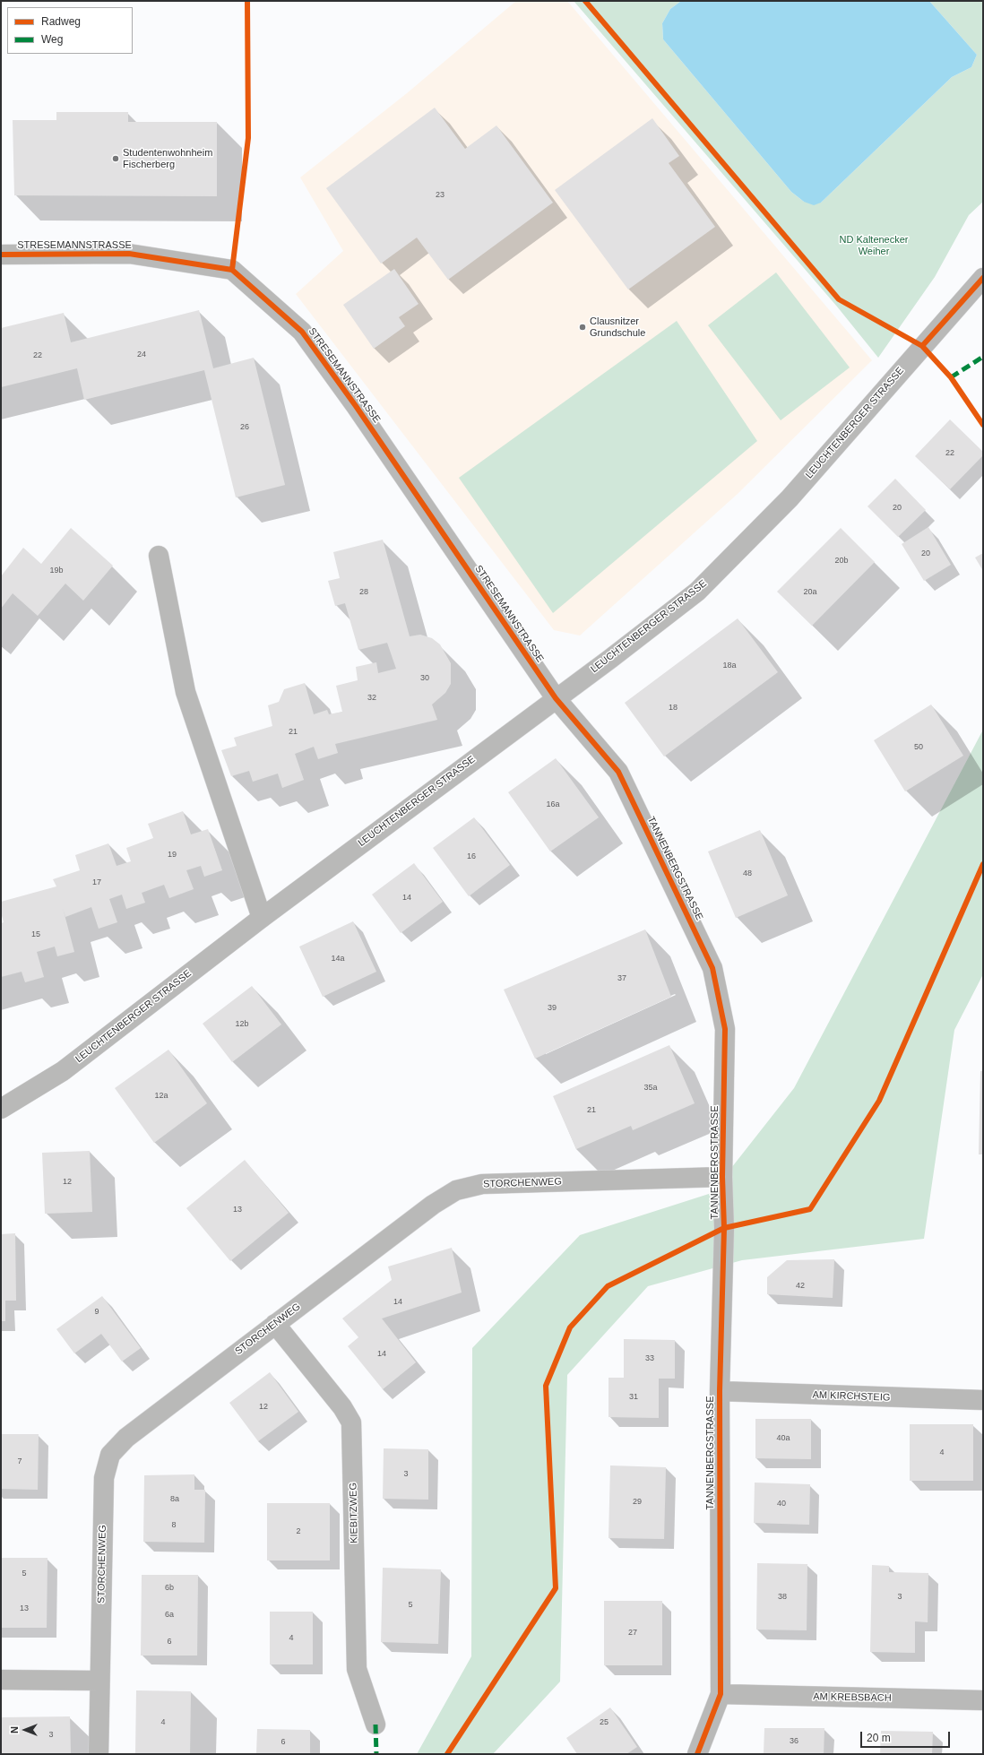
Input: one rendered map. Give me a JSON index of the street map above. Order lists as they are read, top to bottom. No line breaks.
{"streets":{"street":["STRESEMANNSTRASSE","LEUCHTENBERGER STRASSE","TANNENBERGSTRASSE","STORCHENWEG","AM KIRCHSTEIG","KIEBITZWEG","AM KREBSBACH"]},"crossings":[["STRESEMANNSTRASSE","LEUCHTENBERGER STRASSE"],["STRESEMANNSTRASSE","TANNENBERGSTRASSE"],["LEUCHTENBERGER STRASSE","TANNENBERGSTRASSE"],["TANNENBERGSTRASSE","STORCHENWEG"],["TANNENBERGSTRASSE","AM KIRCHSTEIG"],["TANNENBERGSTRASSE","AM KREBSBACH"],["STORCHENWEG","KIEBITZWEG"]],"parks":["ND Kaltenecker Weiher"],"places":["Studentenwohnheim Fischerberg","Clausnitzer Grundschule"],"house_numbers":["23","24","22","26","22","20","20","20b","19b","28","20a","18a","30","32","18","21","50","16a","19","16","48","17","14","15","14a","37","39","12b","35a","12a","21","12","13","42","14","9","14","33","31","12","40a","4","7","3","8a","29","40","8","2","5","6b","38","3","5","13","6a","27","4","6","4","25","3","36","6"],"legend":["Radweg","Weg"],"scale_bar":"20 m","north":"left"}
